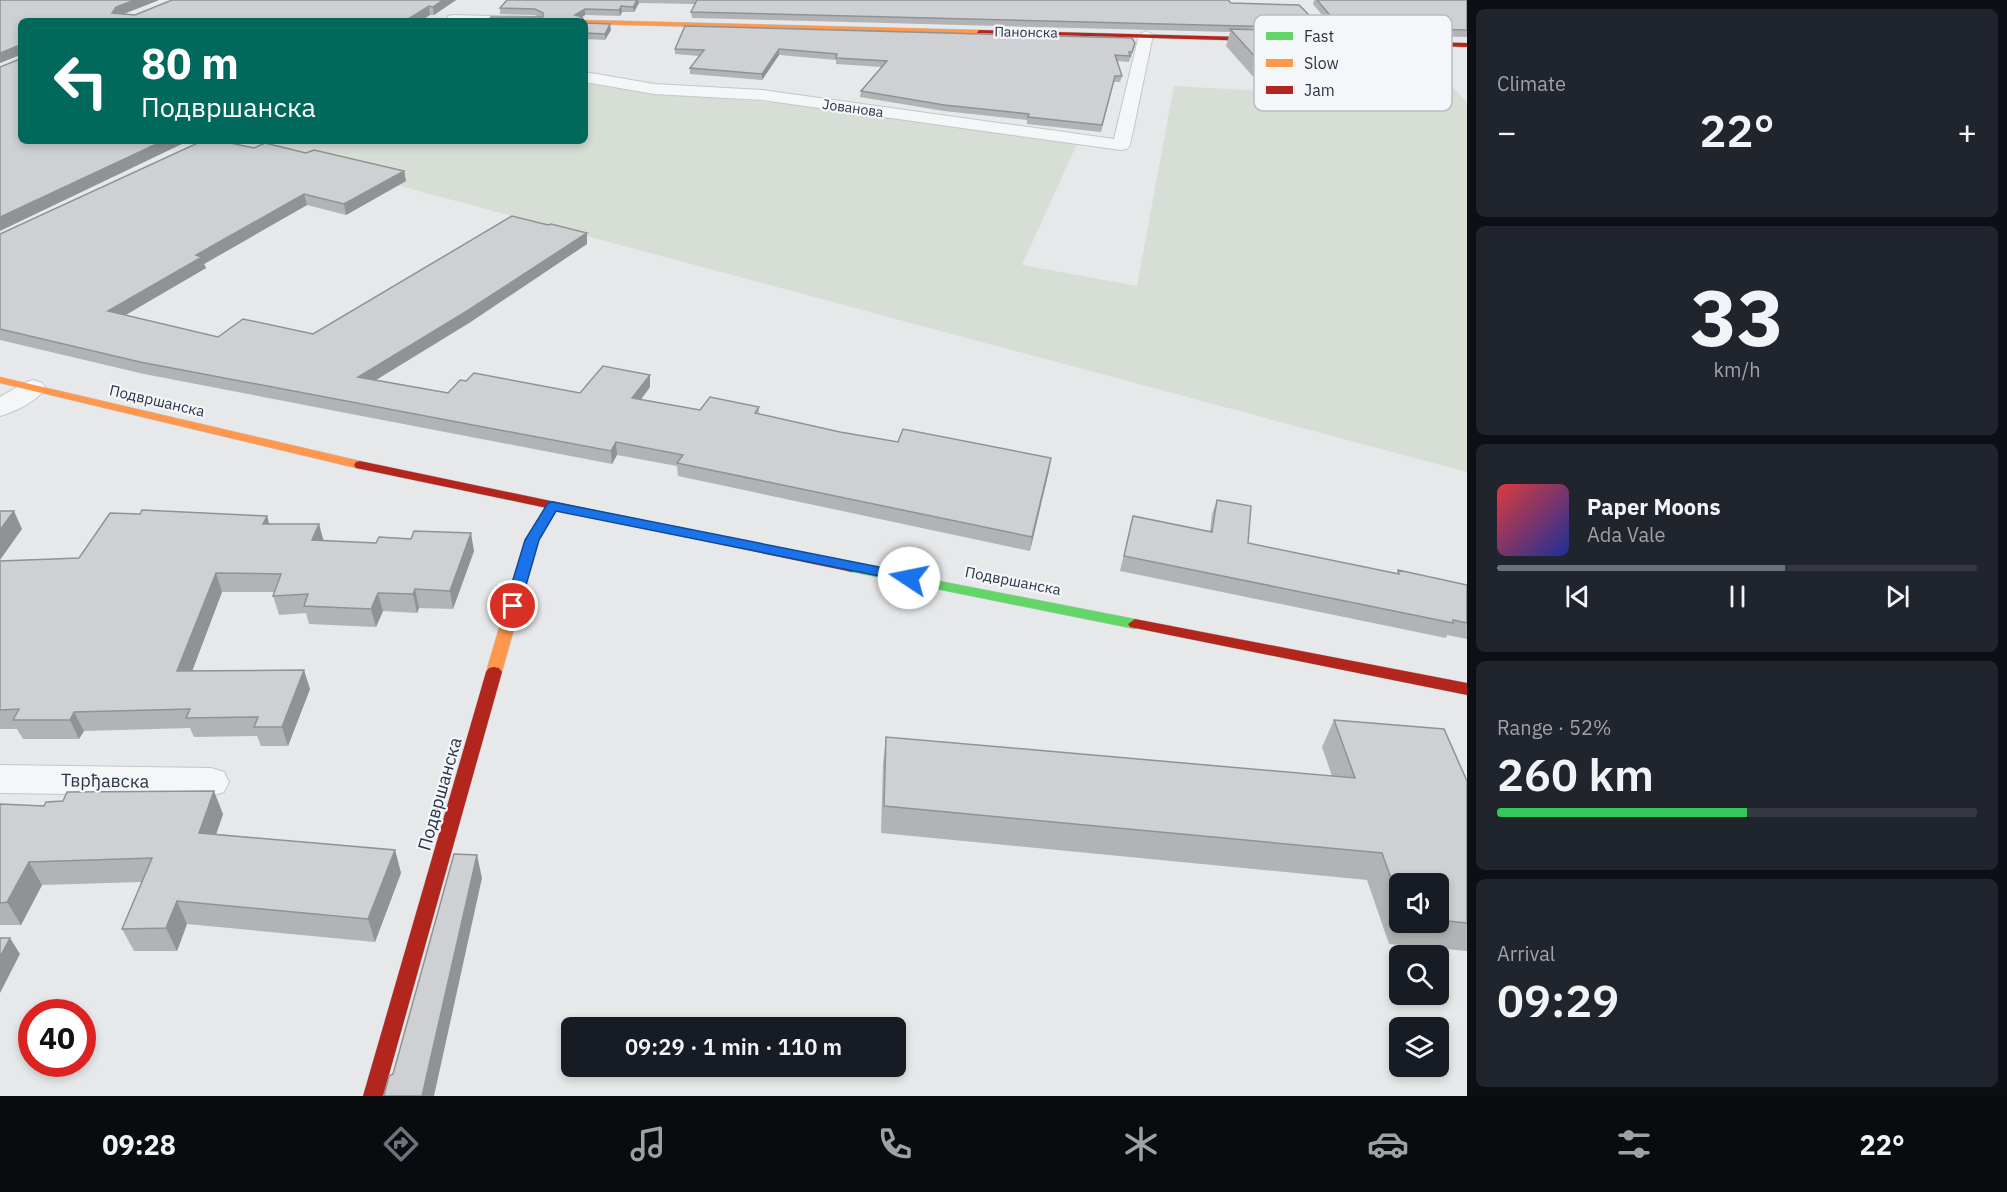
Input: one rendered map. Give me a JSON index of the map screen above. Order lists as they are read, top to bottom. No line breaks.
{"streets":{"street":["Панонска","Јованова","Подвршанска","Тврђавска"]},"crossings":[["Панонска","Јованова"]],"legend":["Fast","Slow","Jam"],"page":{"tile":["Climate",["33","km/h"],["Range · 52%","260 km"],["Arrival","09:29"]],"turn":["80 m","Подвршанска"],"heat":["−","22°","+"],"song":["Paper Moons","Ada Vale"],"limit":"40","trip":"09:29 · 1 min · 110 m","tabs":["09:28","22°"]}}
